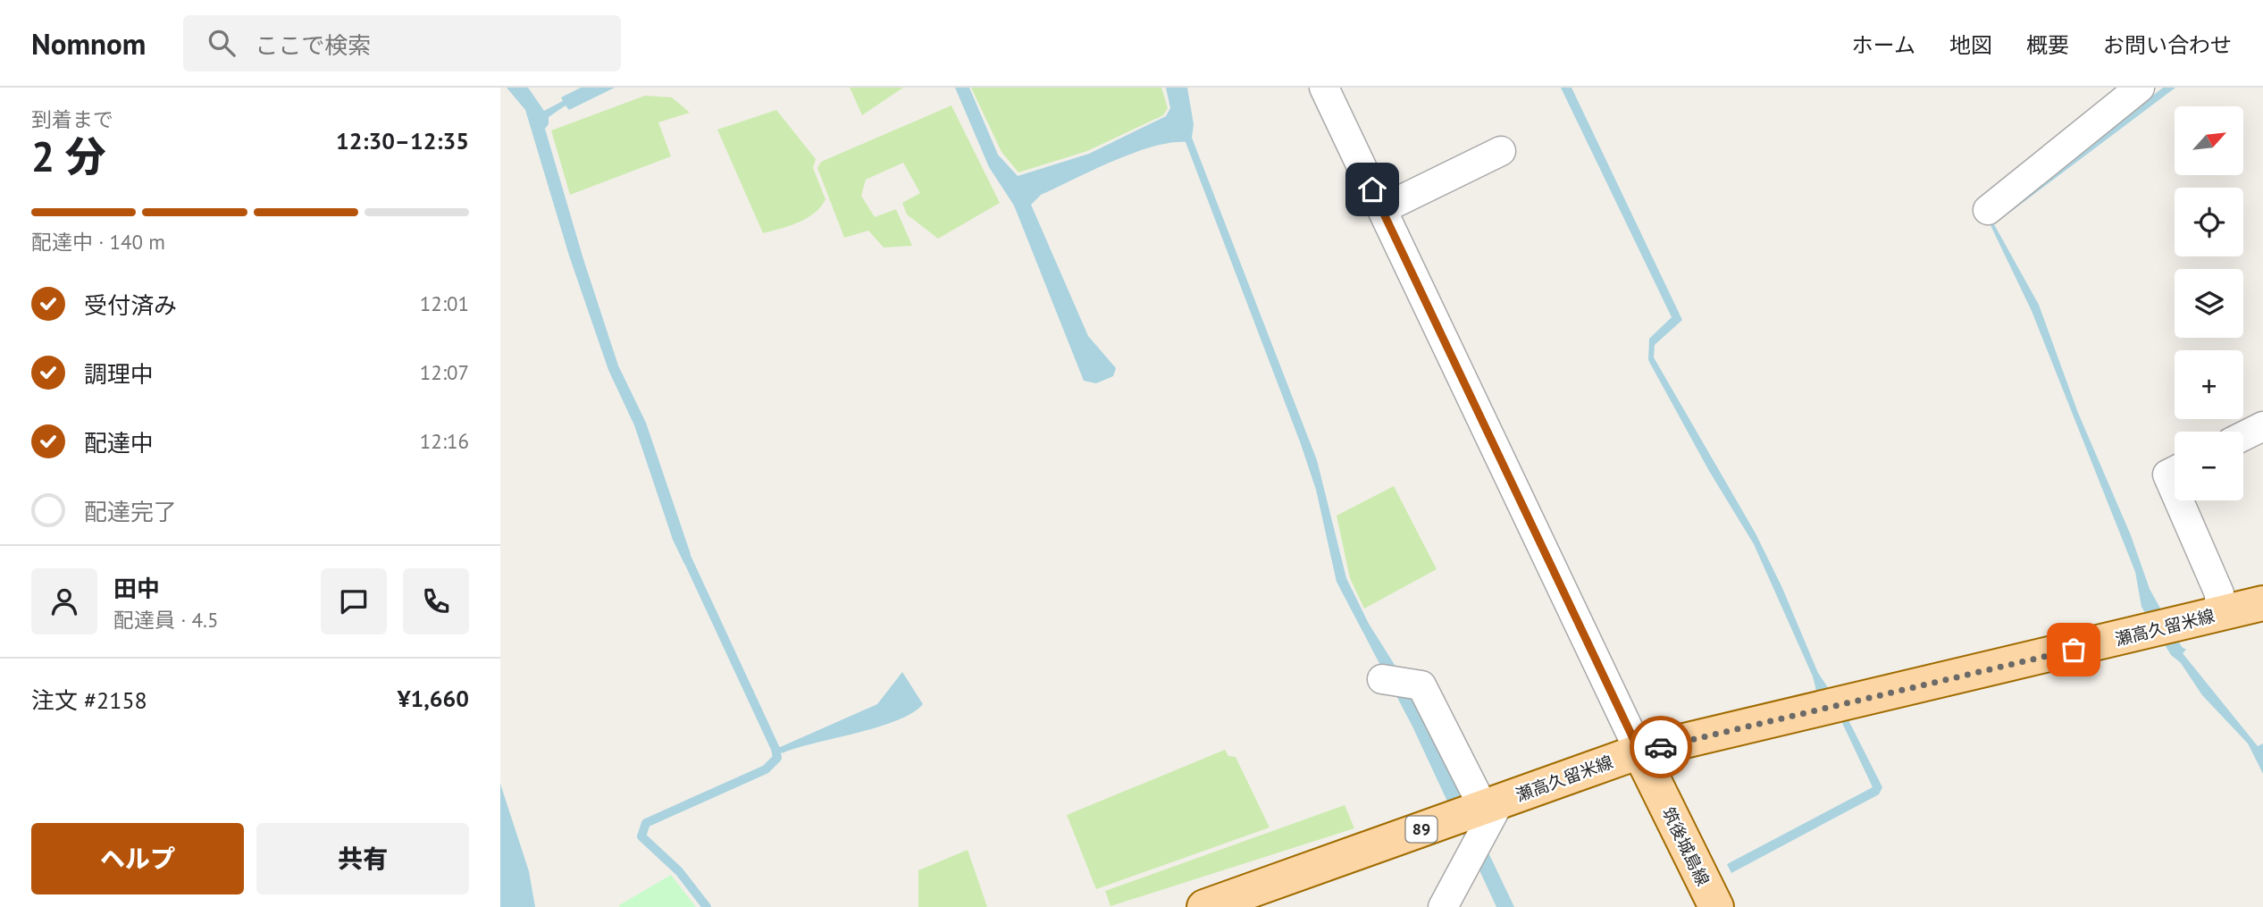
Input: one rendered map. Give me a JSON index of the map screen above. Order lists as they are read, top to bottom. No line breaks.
{"streets":{"main road":["瀬高久留米線","89","筑後城島線"]},"crossings":[["瀬高久留米線","筑後城島線"]],"north":"top right","page":{"header":"Nomnom","search":"ここで検索","nav":["ホーム","地図","概要","お問い合わせ"],"heading":["2 分","到着まで","12:30–12:35"],"panel":["田中","配達員 · 4.5","注文 #2158","¥1,660"],"map_buttons":["+","−"],"bar":"配達中 · 140 m","list":[["受付済み","12:01"],["調理中","12:07"],["配達中","12:16"],"配達完了"],"buttons":["ヘルプ","共有"]}}
